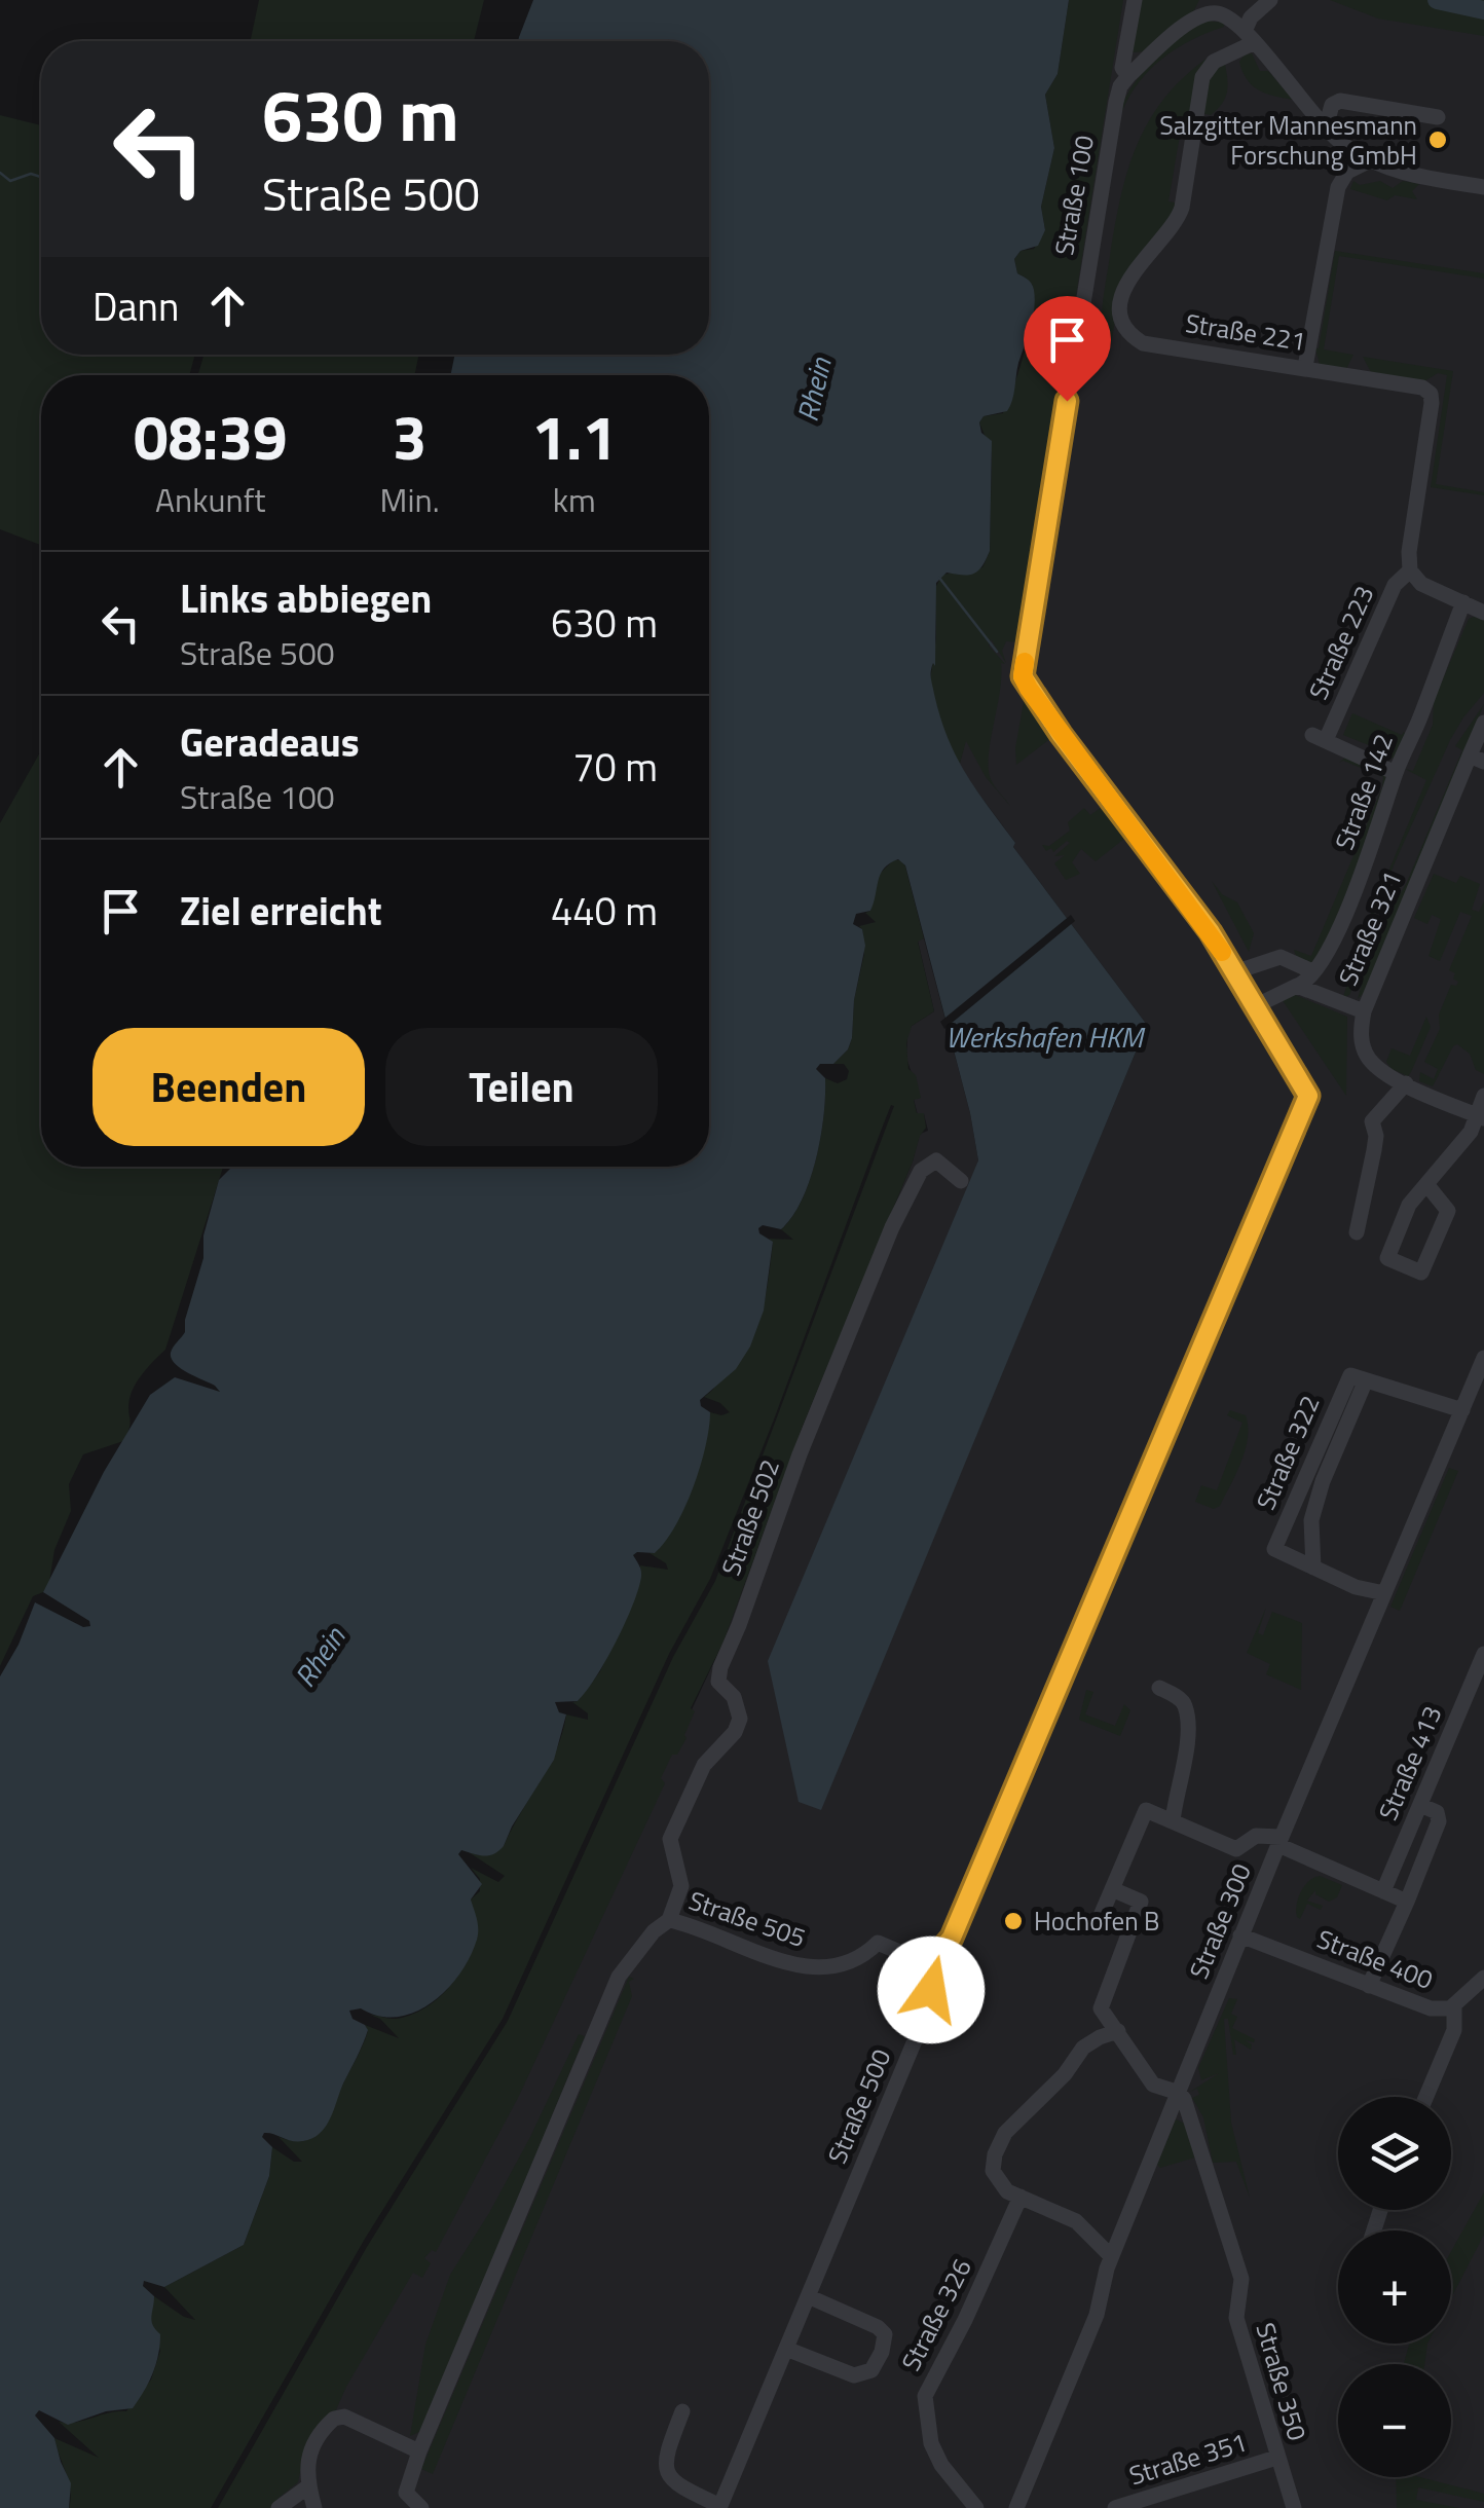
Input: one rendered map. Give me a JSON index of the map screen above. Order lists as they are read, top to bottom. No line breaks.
{"streets":{"street":["Straße 100","Straße 221","Straße 223","Straße 142","Straße 321","Straße 322","Straße 502","Straße 413","Straße 505","Straße 300","Straße 400","Straße 500","Straße 326","Straße 350","Straße 351"]},"crossings":[["Straße 221","Straße 223"],["Straße 223","Straße 142"],["Straße 322","Straße 300"],["Straße 502","Straße 505"],["Straße 505","Straße 500"],["Straße 300","Straße 400"],["Straße 300","Straße 350"],["Straße 350","Straße 351"]],"water":["Rhein","Werkshafen HKM"],"places":["Salzgitter Mannesmann Forschung GmbH","Hochofen B"],"page":{"turn":["630 m","Straße 500"],"then":"Dann","eta":["08:39","Ankunft","3","Min.","1.1","km"],"list":[{"name":"Links abbiegen","note":"Straße 500","value":"630 m"},{"name":"Geradeaus","note":"Straße 100","value":"70 m"},{"name":"Ziel erreicht","value":"440 m"}],"buttons":["Beenden","Teilen"],"map_buttons":["+","−"]}}
